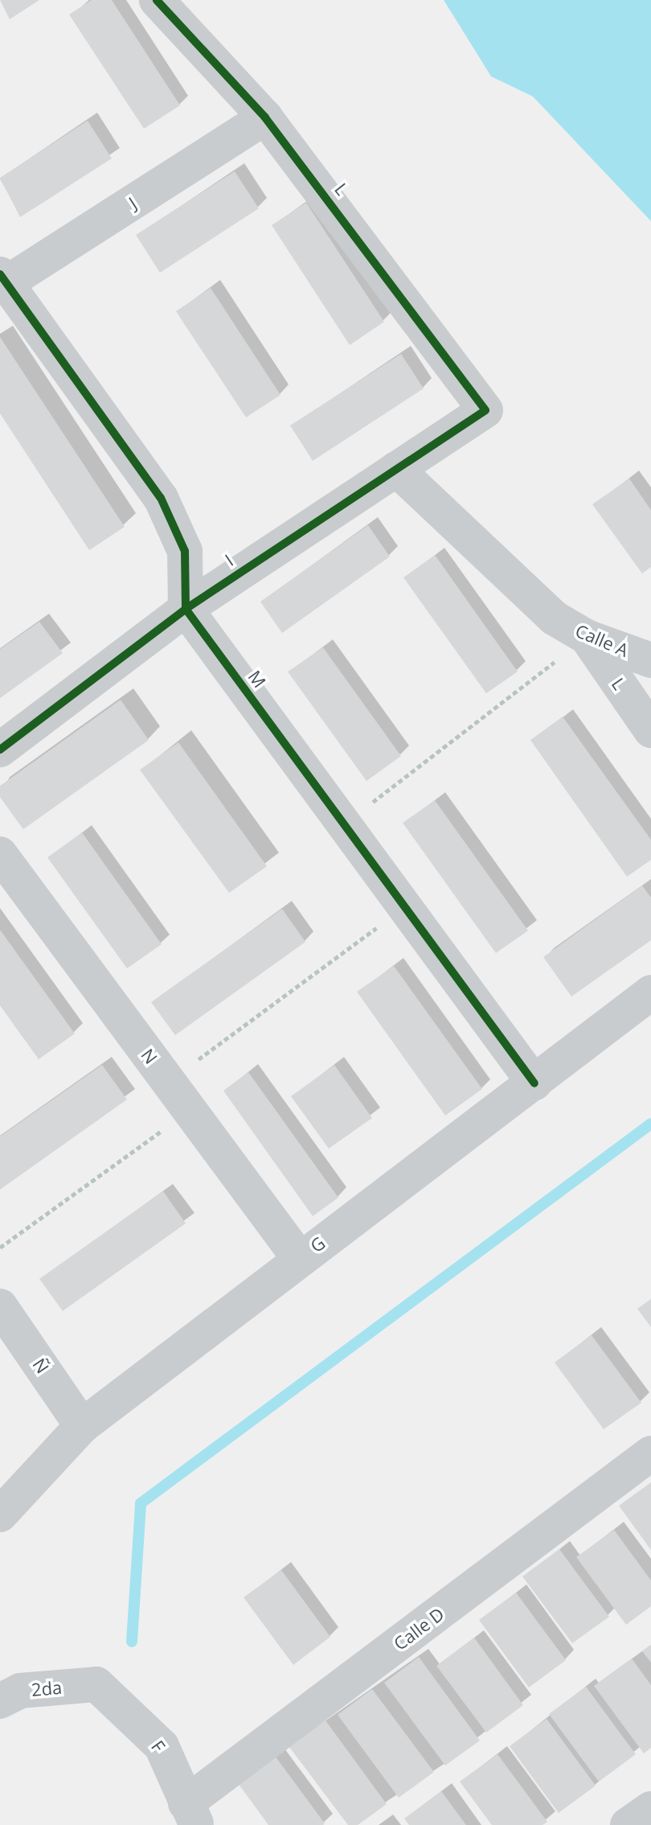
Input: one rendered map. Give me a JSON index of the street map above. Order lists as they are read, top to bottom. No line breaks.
{"streets":{"street":["L","J","I","Calle A","M","N","G","Ñ","Calle D","2da","F"]},"crossings":[["L","J"],["L","I"],["L","Calle A"],["I","Calle A"],["I","M"],["M","G"],["N","G"],["G","Ñ"],["Calle D","F"],["2da","F"]]}
